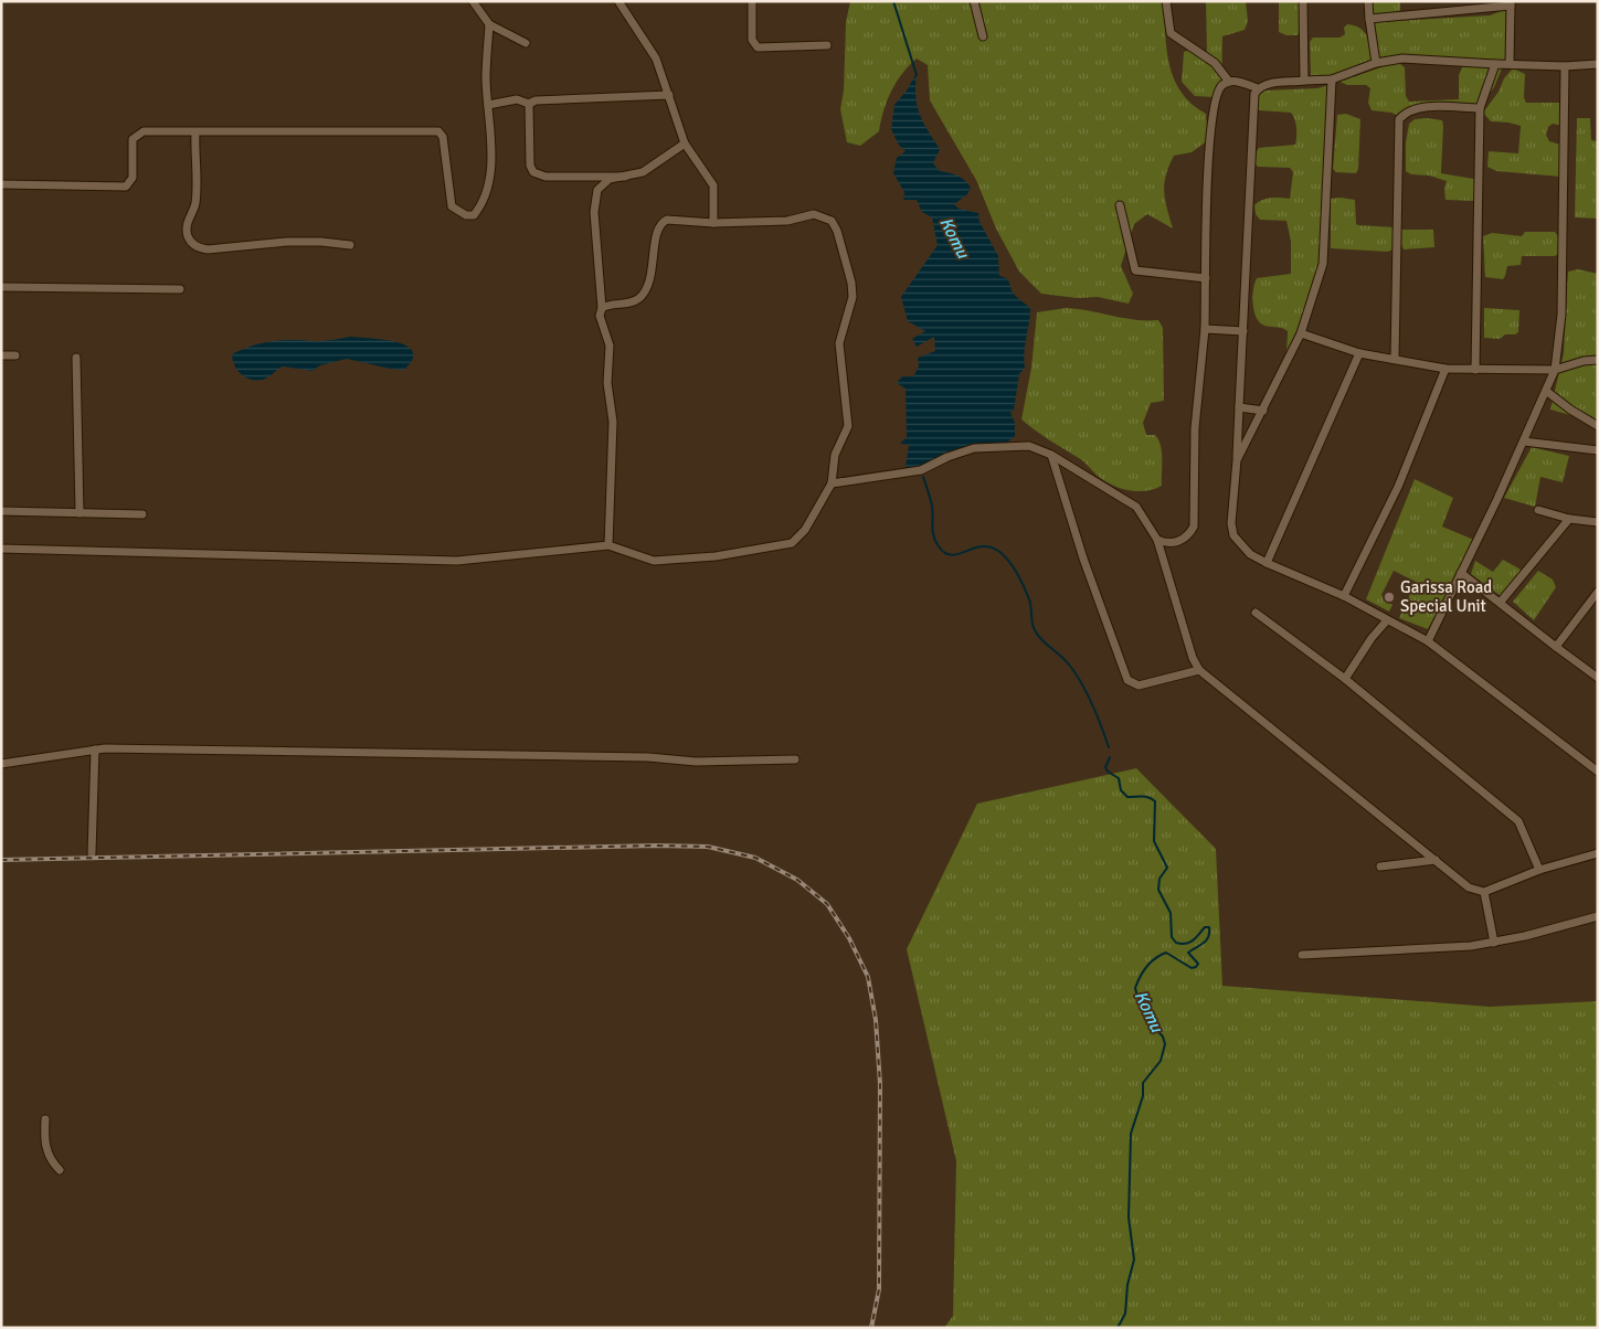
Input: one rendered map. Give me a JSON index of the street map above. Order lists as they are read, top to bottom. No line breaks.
{"water":["Komu"],"places":["Garissa Road Special Unit"]}
